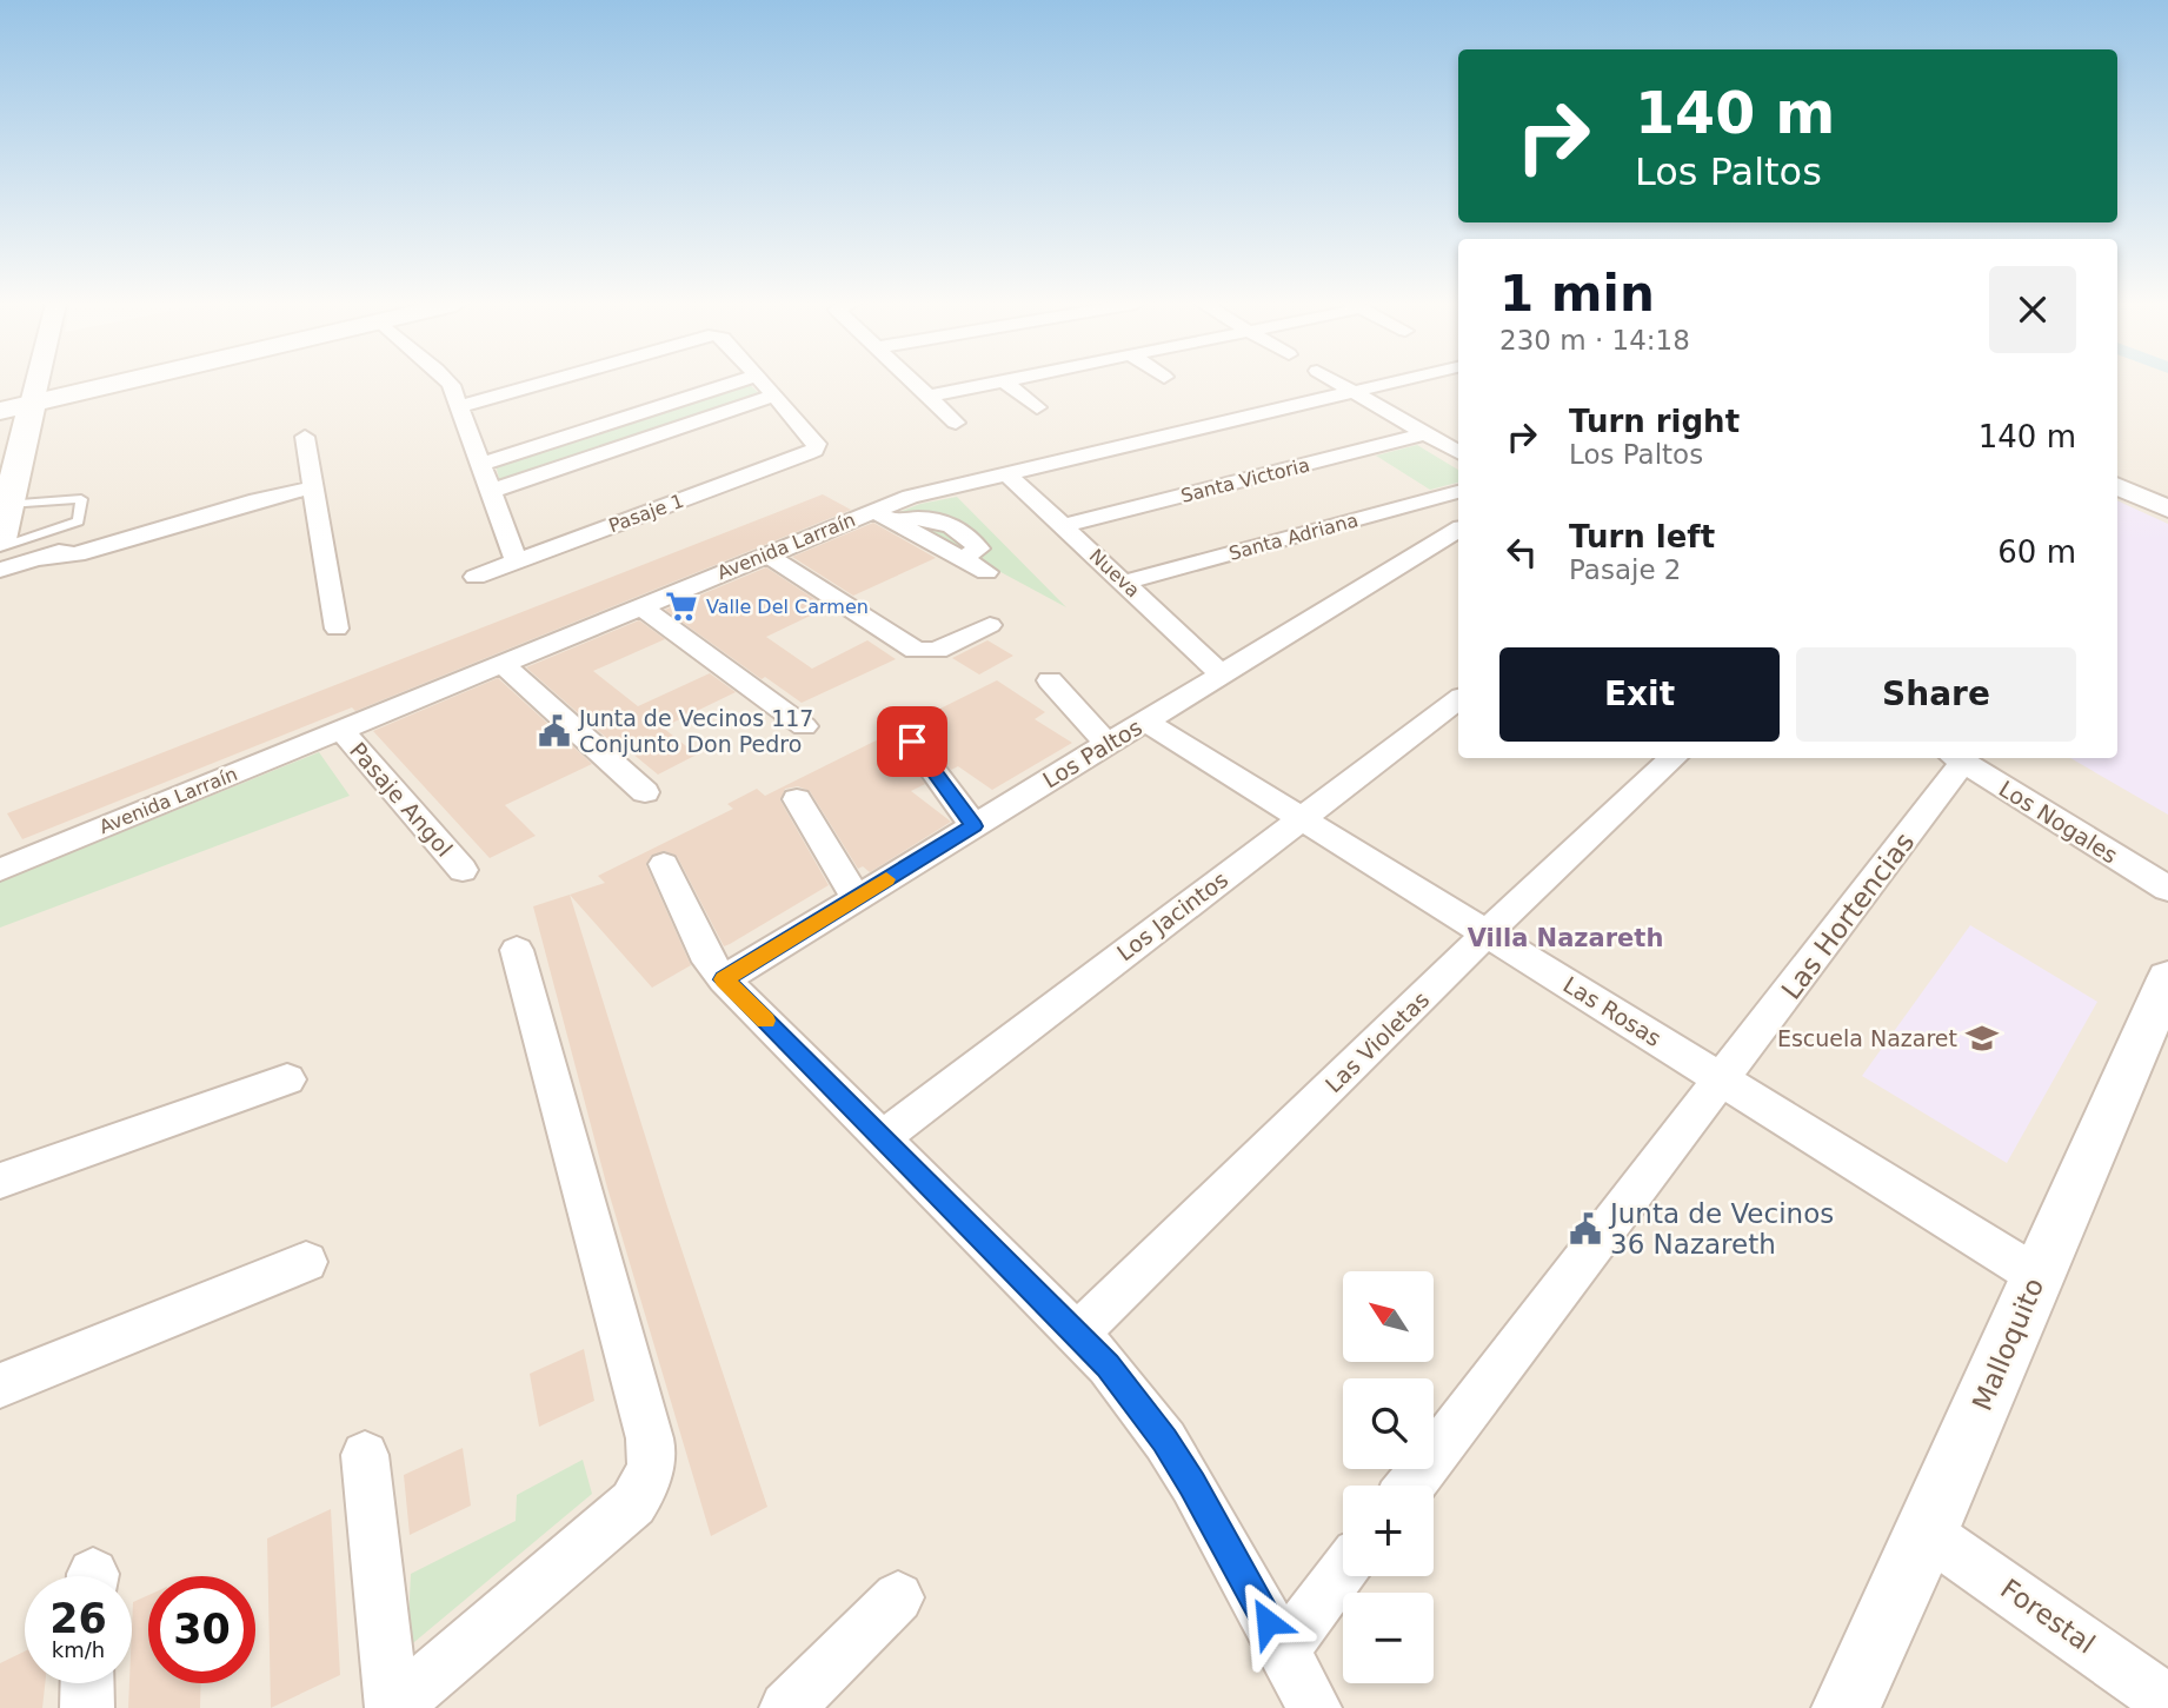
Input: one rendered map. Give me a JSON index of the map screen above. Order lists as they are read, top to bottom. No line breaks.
{"streets":{"street":["Santa Victoria","Pasaje 1","Santa Adriana","Avenida Larraín","Nueva","Los Paltos","Pasaje Angol","Los Nogales","Los Jacintos","Las Hortencias","Las Rosas","Las Violetas","Malloquito","Forestal"]},"crossings":[["Santa Victoria","Nueva"],["Santa Adriana","Nueva"],["Avenida Larraín","Nueva"],["Avenida Larraín","Pasaje Angol"],["Nueva","Los Paltos"],["Los Paltos","Las Rosas"],["Los Nogales","Las Hortencias"],["Los Jacintos","Las Rosas"],["Las Hortencias","Las Rosas"],["Las Rosas","Las Violetas"],["Las Rosas","Malloquito"],["Malloquito","Forestal"]],"districts":["Villa Nazareth"],"places":{"supermarket":["Valle Del Carmen"],"public building":["Junta de Vecinos 117 Conjunto Don Pedro","Junta de Vecinos 36 Nazareth"],"school or university":["Escuela Nazaret"]},"north":"top left","page":{"turn":["140 m","Los Paltos"],"heading":["1 min","230 m · 14:18"],"list":[{"name":"Turn right","note":"Los Paltos","value":"140 m"},{"name":"Turn left","note":"Pasaje 2","value":"60 m"}],"buttons":["Exit","Share"],"map_buttons":["+","−"],"speed":"26 km/h","limit":"30"}}
